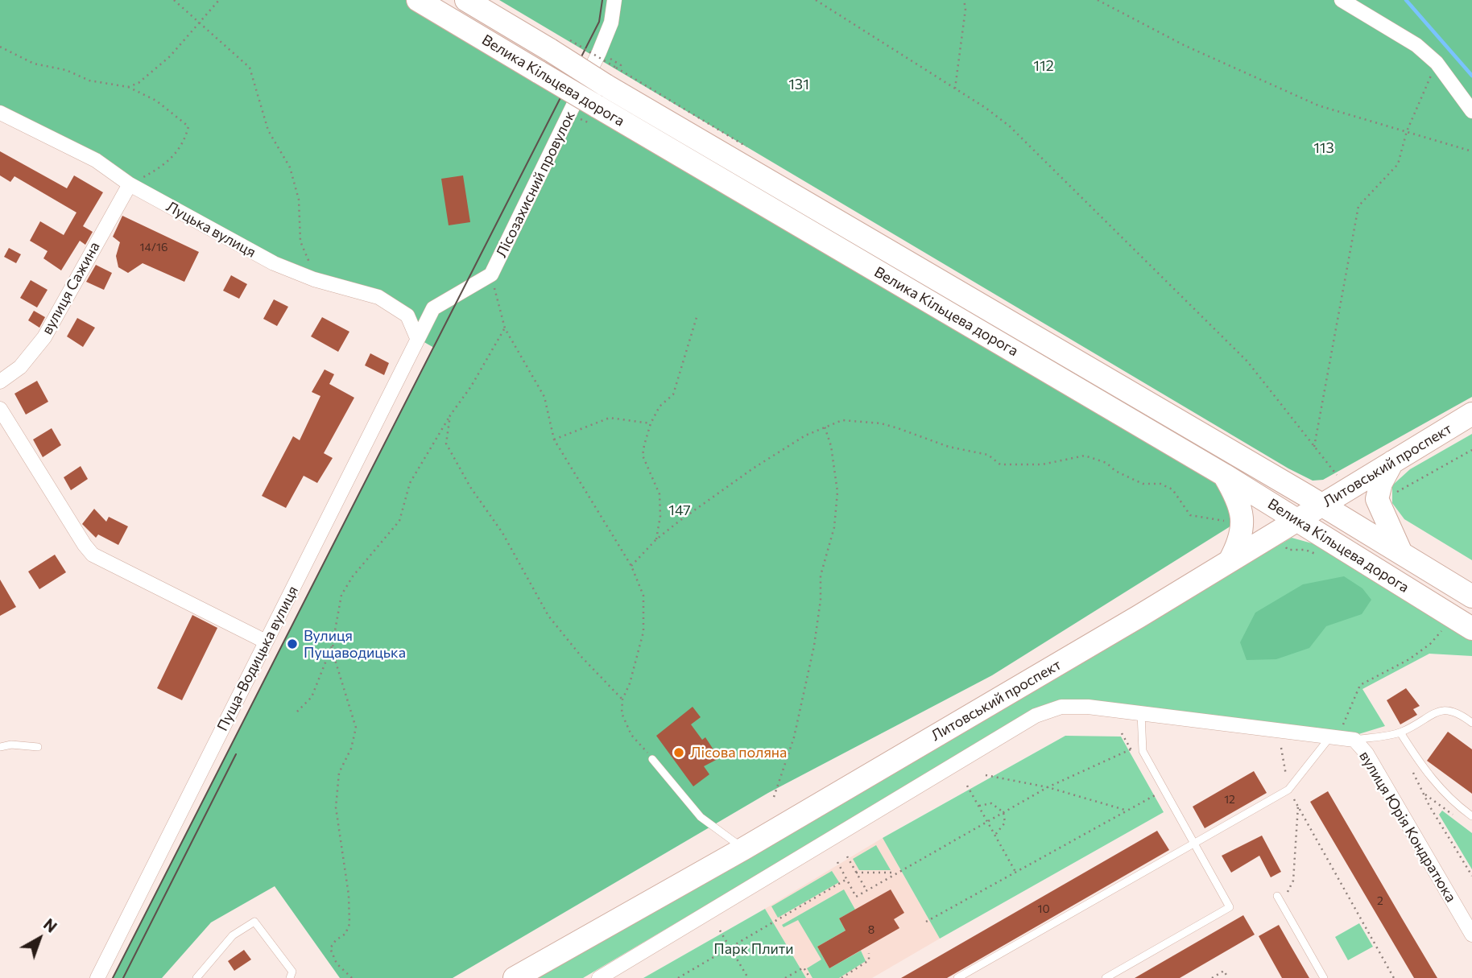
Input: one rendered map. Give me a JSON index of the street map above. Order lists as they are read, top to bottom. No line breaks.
{"streets":{"main road":["Велика Кільцева дорога","Литовський проспект"],"street":["Лісозахисний провулок","Луцька вулиця","вулиця Сажина","Пуща-Водицька вулиця","вулиця Юрія Кондратюка"]},"crossings":[["Велика Кільцева дорога","Литовський проспект"],["Лісозахисний провулок","Луцька вулиця"],["Лісозахисний провулок","Пуща-Водицька вулиця"],["Луцька вулиця","вулиця Сажина"],["Луцька вулиця","Пуща-Водицька вулиця"]],"parks":["112","131","113","147","Парк Плити"],"places":["Вулиця Пущаводицька","Лісова поляна"],"house_numbers":["14/16","12","2","10","8"],"north":"top right"}
